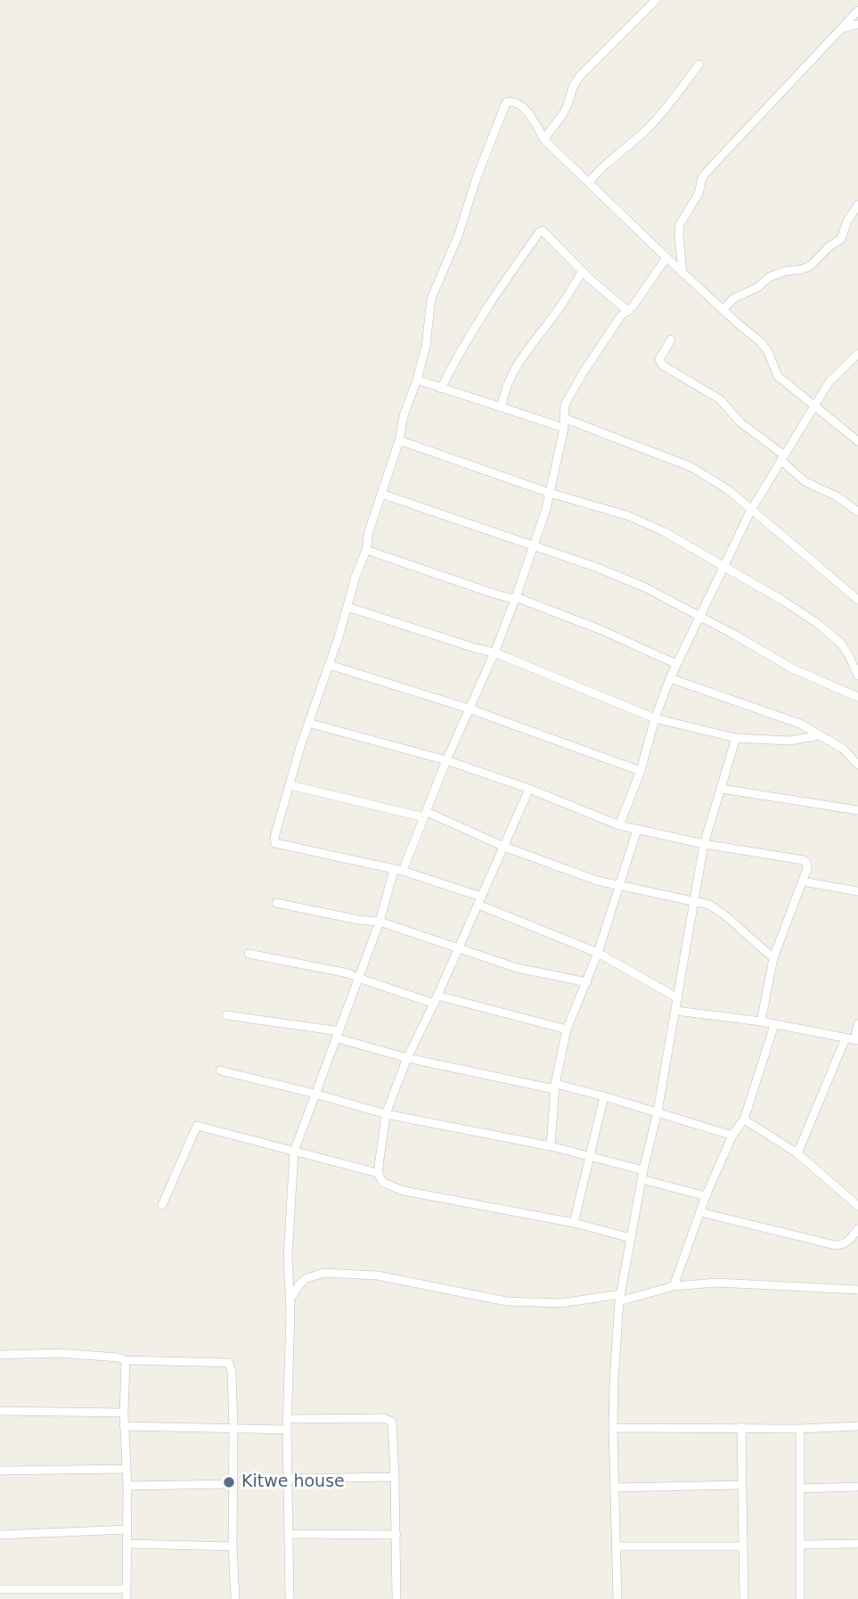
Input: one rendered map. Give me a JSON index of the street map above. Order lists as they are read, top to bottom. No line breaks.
{"places":["Kitwe house"]}
